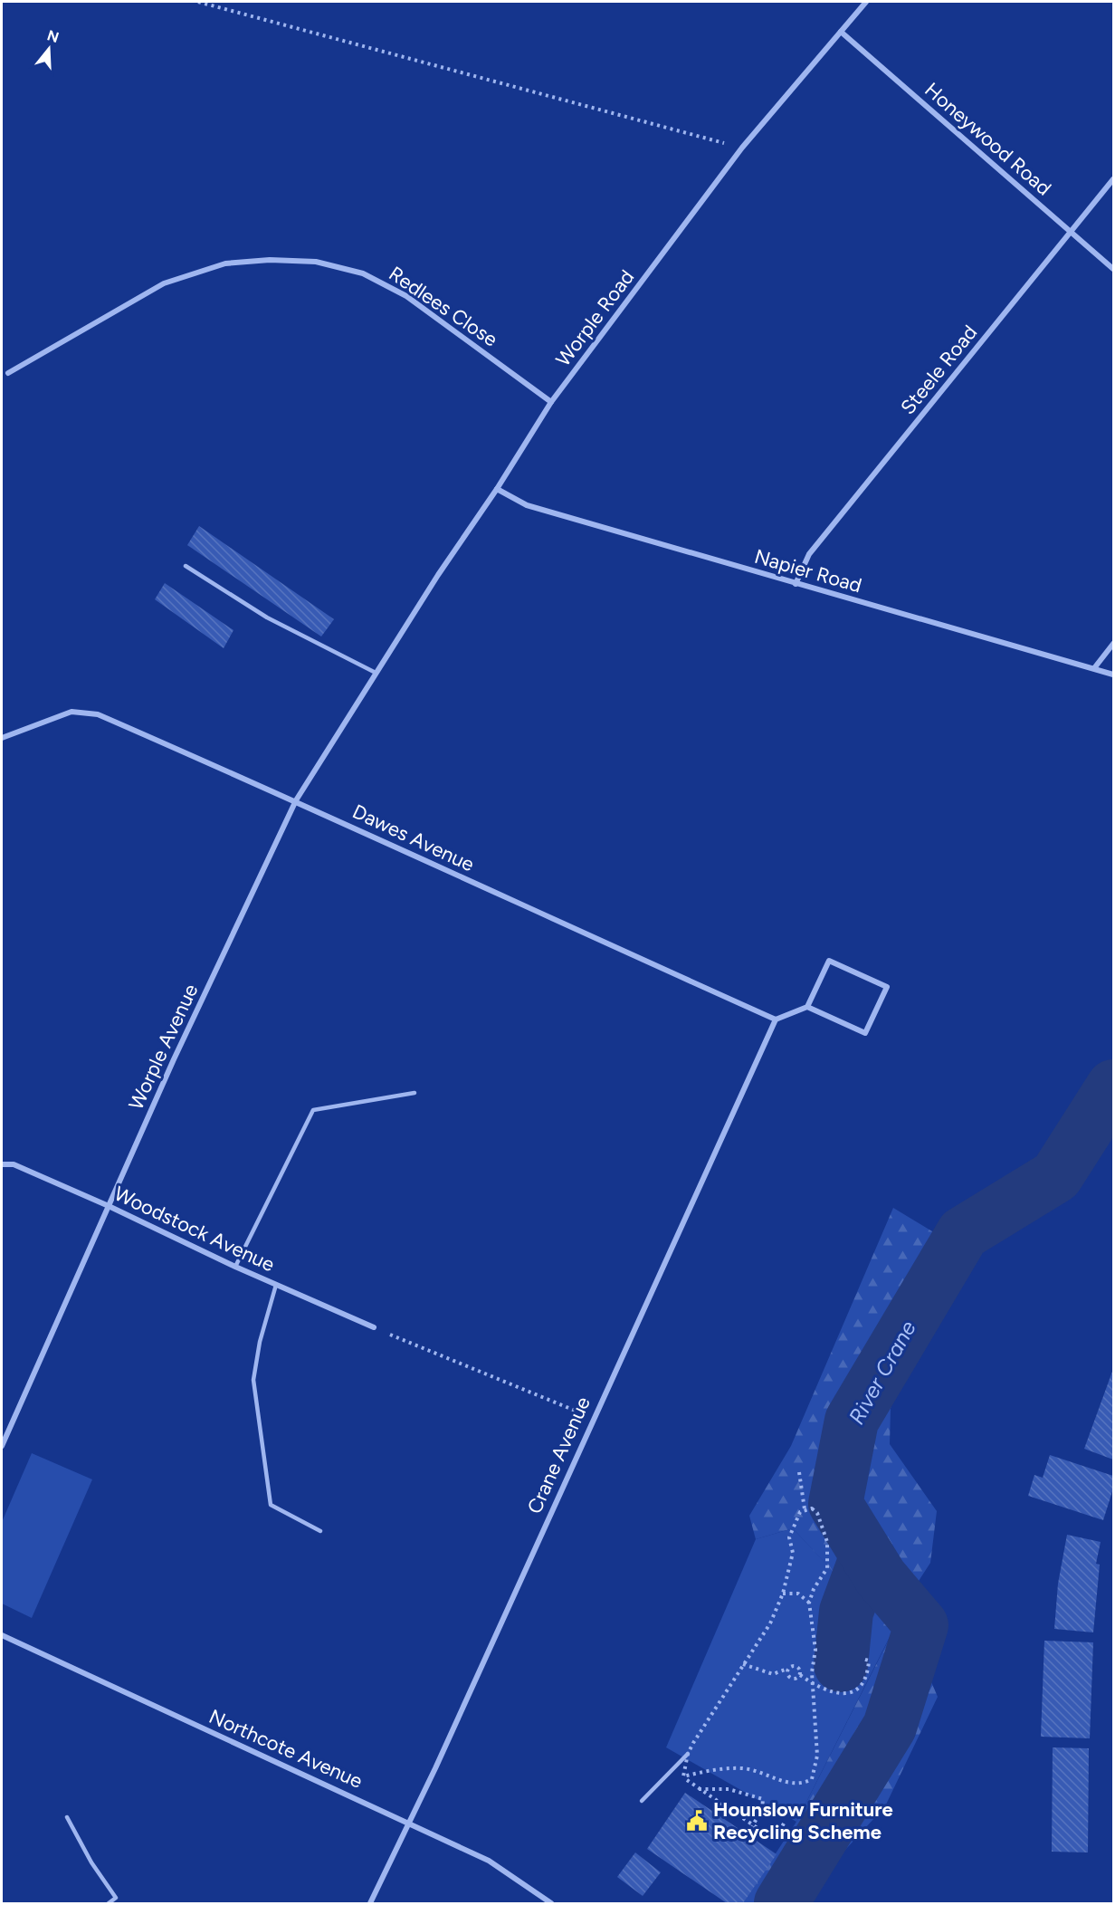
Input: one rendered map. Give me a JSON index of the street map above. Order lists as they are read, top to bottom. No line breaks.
{"streets":{"street":["Honeywood Road","Redlees Close","Worple Road","Steele Road","Napier Road","Dawes Avenue","Worple Avenue","Woodstock Avenue","Crane Avenue","Northcote Avenue"]},"crossings":[["Honeywood Road","Worple Road"],["Honeywood Road","Steele Road"],["Redlees Close","Worple Road"],["Worple Road","Napier Road"],["Worple Road","Worple Avenue"],["Steele Road","Napier Road"],["Dawes Avenue","Worple Avenue"],["Dawes Avenue","Crane Avenue"],["Worple Avenue","Woodstock Avenue"],["Crane Avenue","Northcote Avenue"]],"water":["River Crane"],"places":{"public building":["Hounslow Furniture Recycling Scheme"]},"north":"top"}
